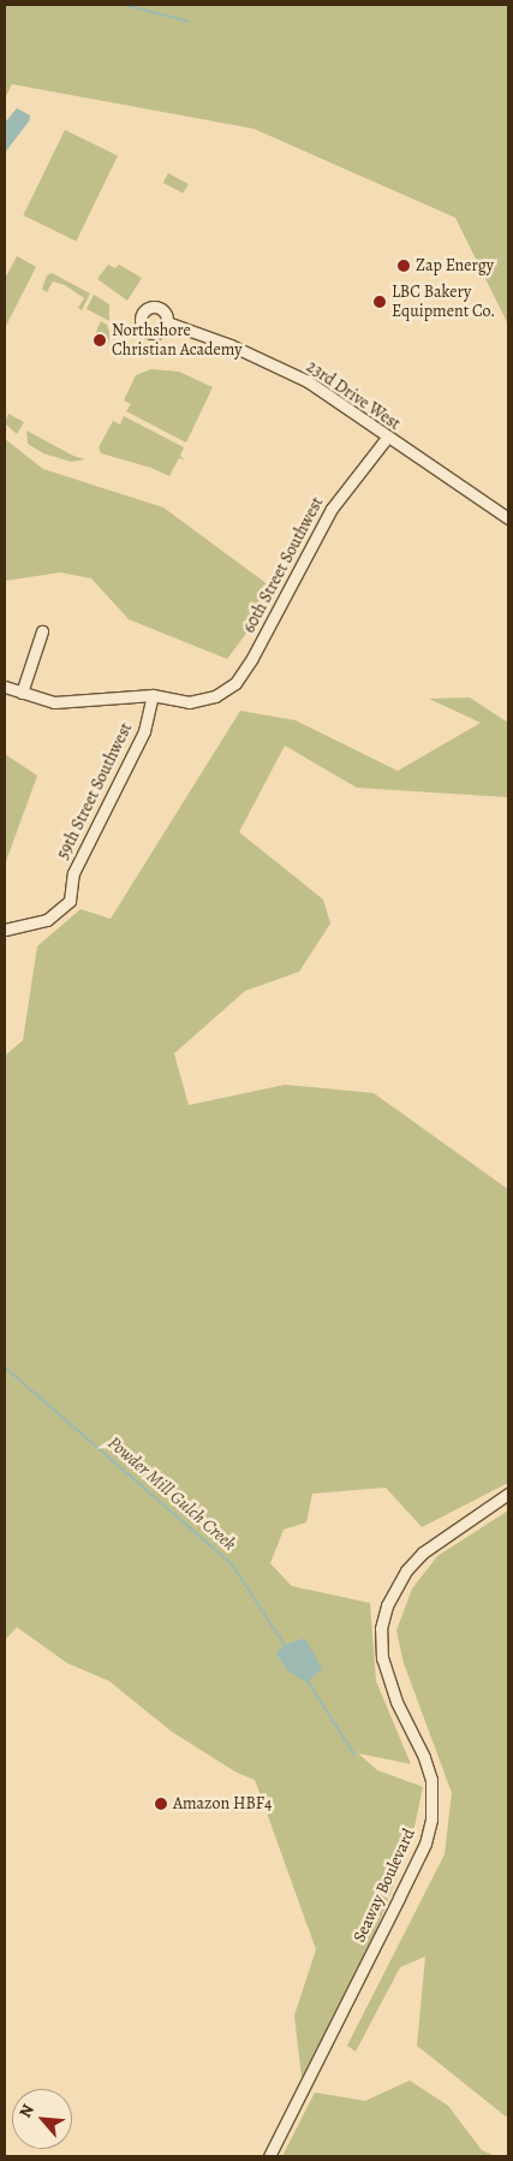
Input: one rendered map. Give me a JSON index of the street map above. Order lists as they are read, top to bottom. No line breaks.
{"streets":{"street":["23rd Drive West","60th Street Southwest","59th Street Southwest","Seaway Boulevard"]},"crossings":[["23rd Drive West","60th Street Southwest"],["60th Street Southwest","59th Street Southwest"]],"water":["Powder Mill Gulch Creek"],"places":["Zap Energy","LBC Bakery Equipment Co.","Northshore Christian Academy","Amazon HBF4"],"north":"top left"}
